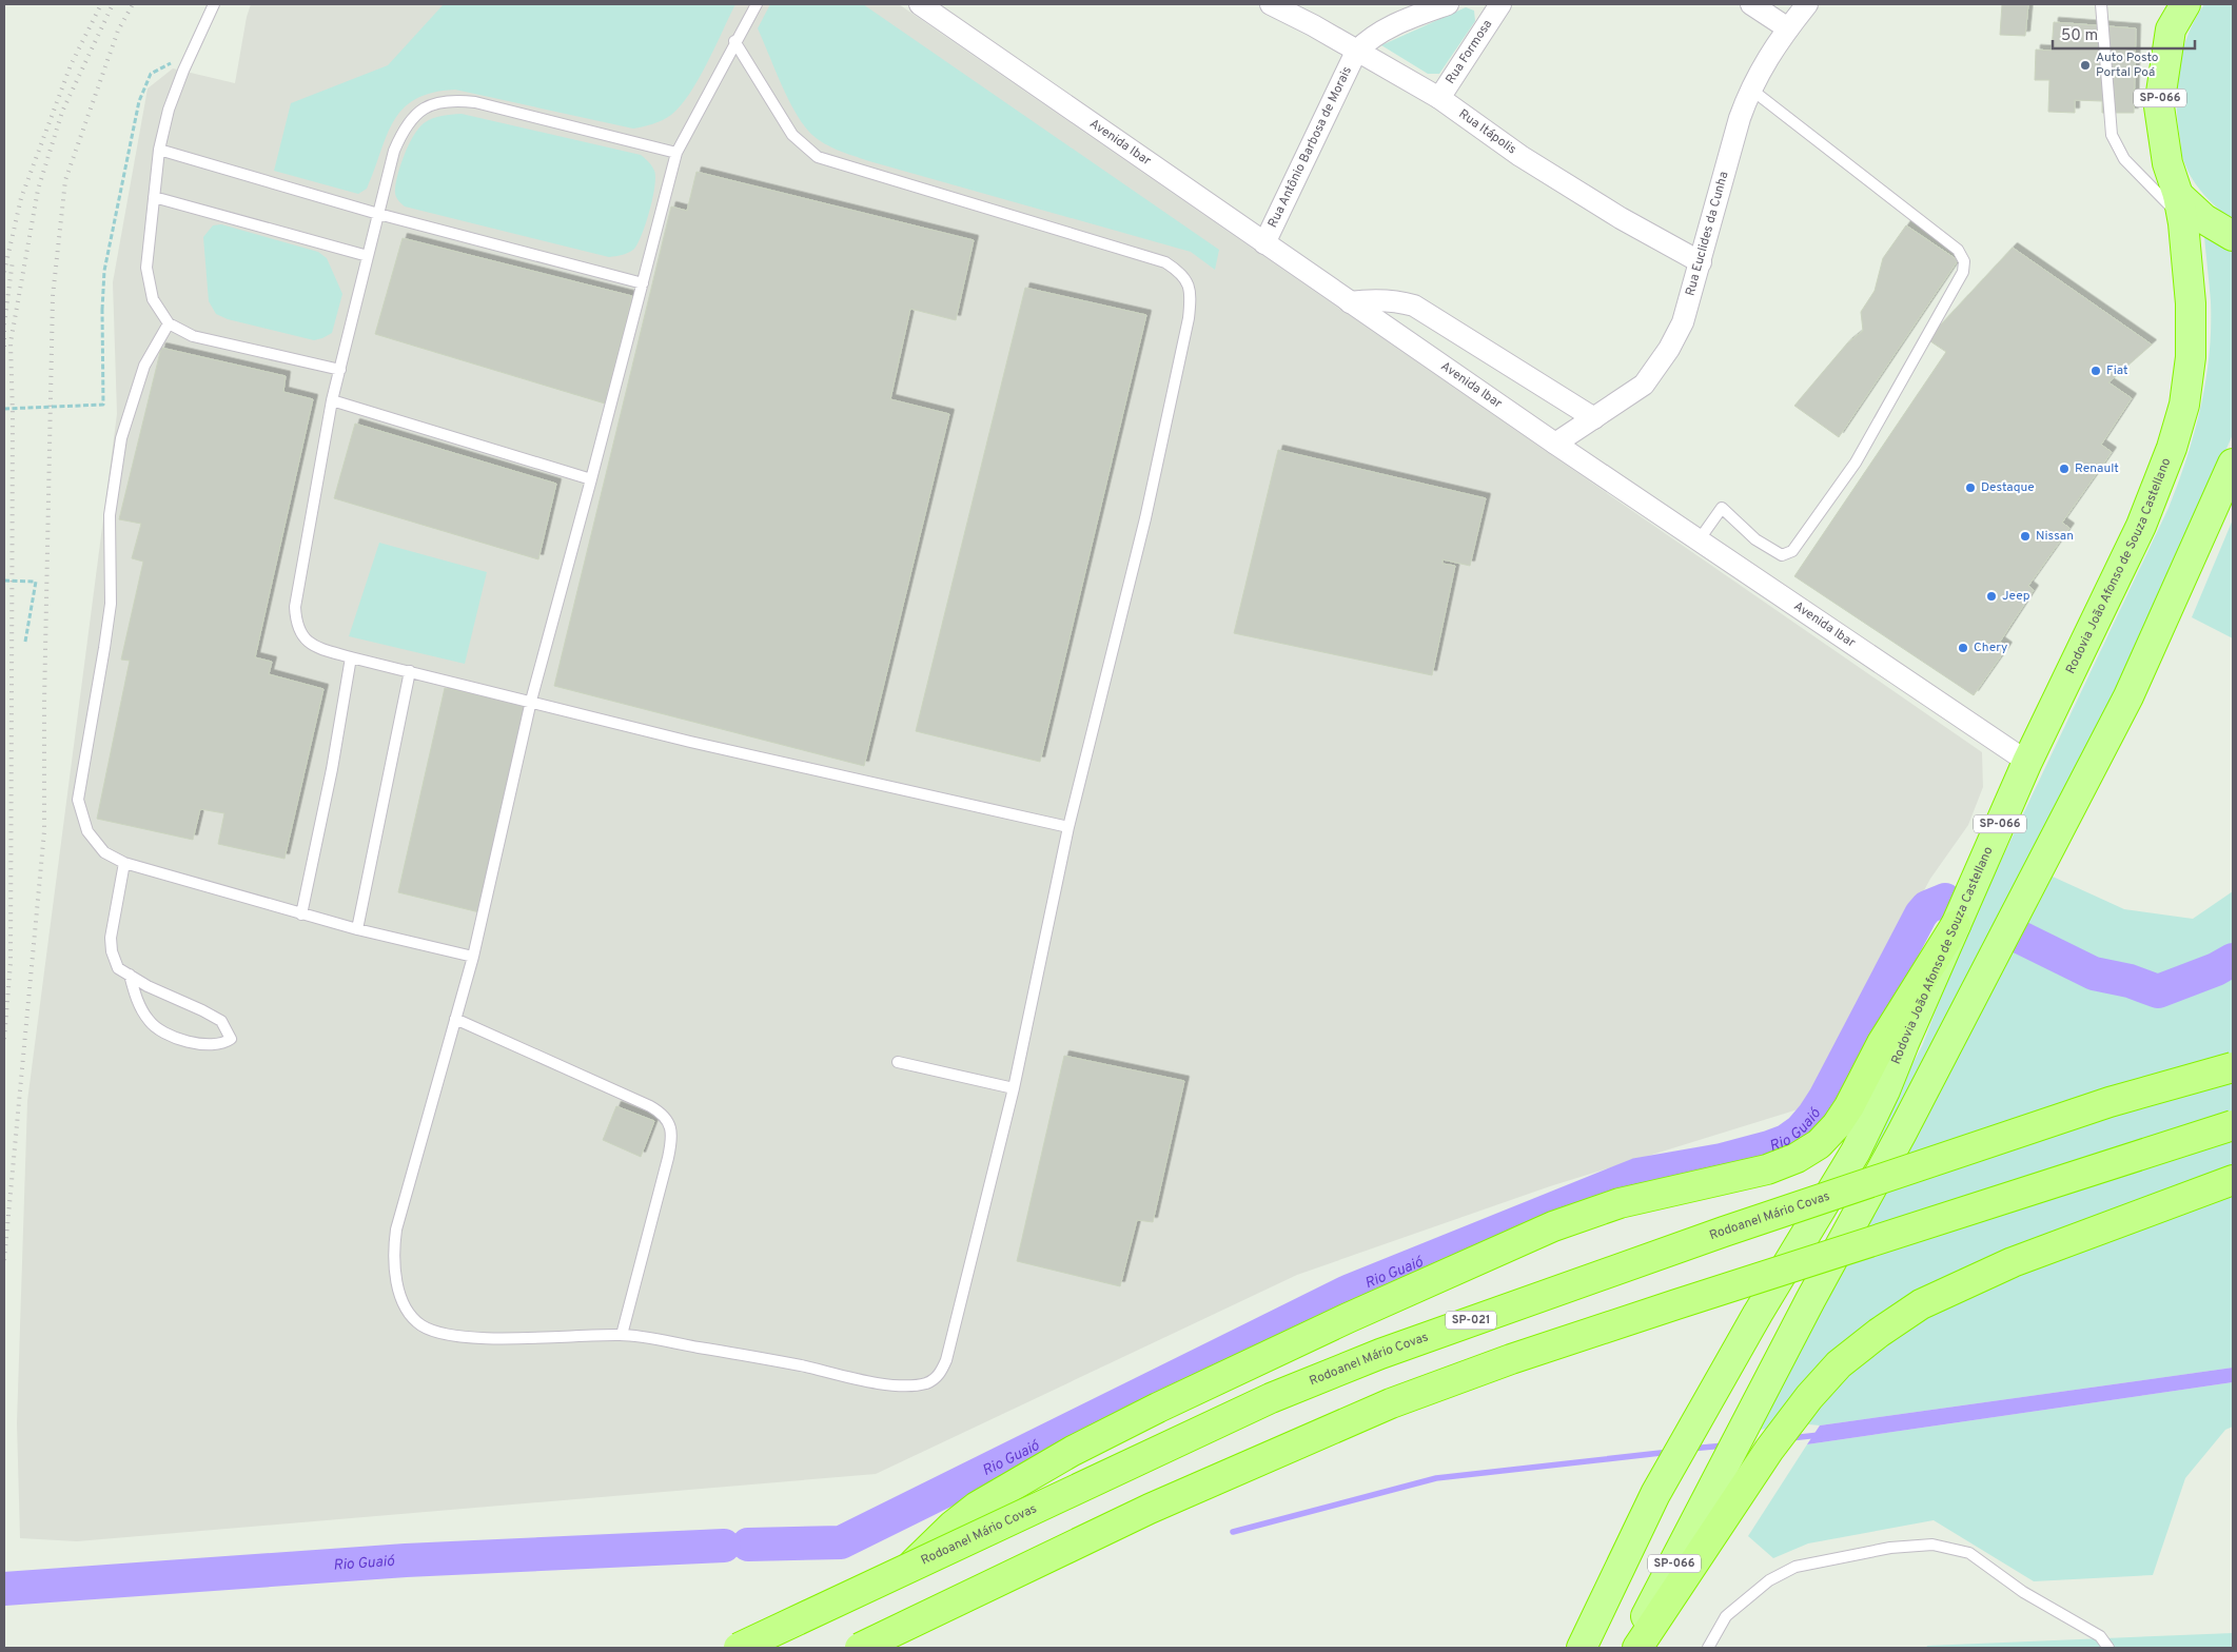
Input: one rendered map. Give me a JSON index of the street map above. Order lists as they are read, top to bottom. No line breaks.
{"streets":{"highway":["SP-066","Rodovia João Afonso de Souza Castellano","Rodoanel Mário Covas","SP-021"],"street":["Rua Formosa","Rua Itápolis","Avenida Ibar","Rua Antônio Barbosa de Morais","Rua Euclides da Cunha"]},"crossings":[["Rua Formosa","Rua Itápolis"],["Rua Itápolis","Rua Antônio Barbosa de Morais"],["Rua Itápolis","Rua Euclides da Cunha"],["Avenida Ibar","Rua Antônio Barbosa de Morais"],["Avenida Ibar","Rua Euclides da Cunha"],["Avenida Ibar","Rodovia João Afonso de Souza Castellano"]],"water":["Rio Guaió"],"places":["Auto Posto Portal Poá","Fiat","Renault","Destaque","Nissan","Jeep","Chery"],"scale_bar":"50 m"}
